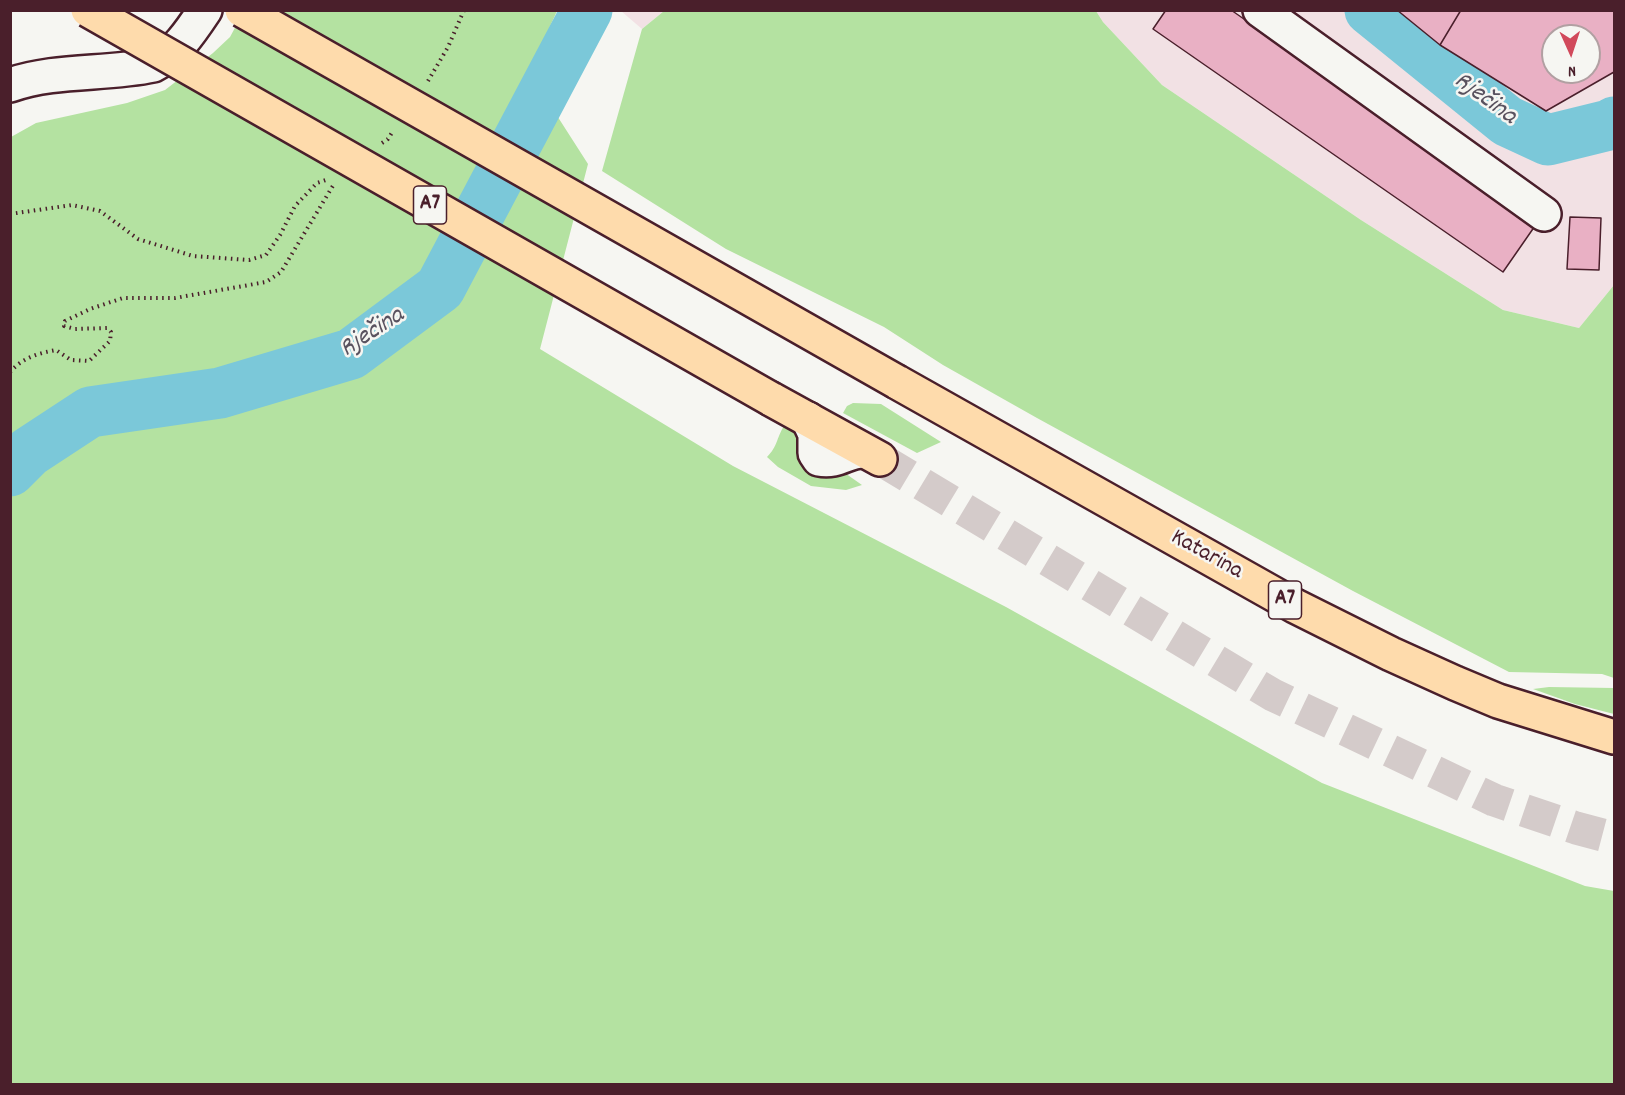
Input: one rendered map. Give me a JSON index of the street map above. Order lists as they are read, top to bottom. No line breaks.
{"streets":{"highway":["A7","Katarina"]},"water":["Rječina"],"north":"bottom"}
